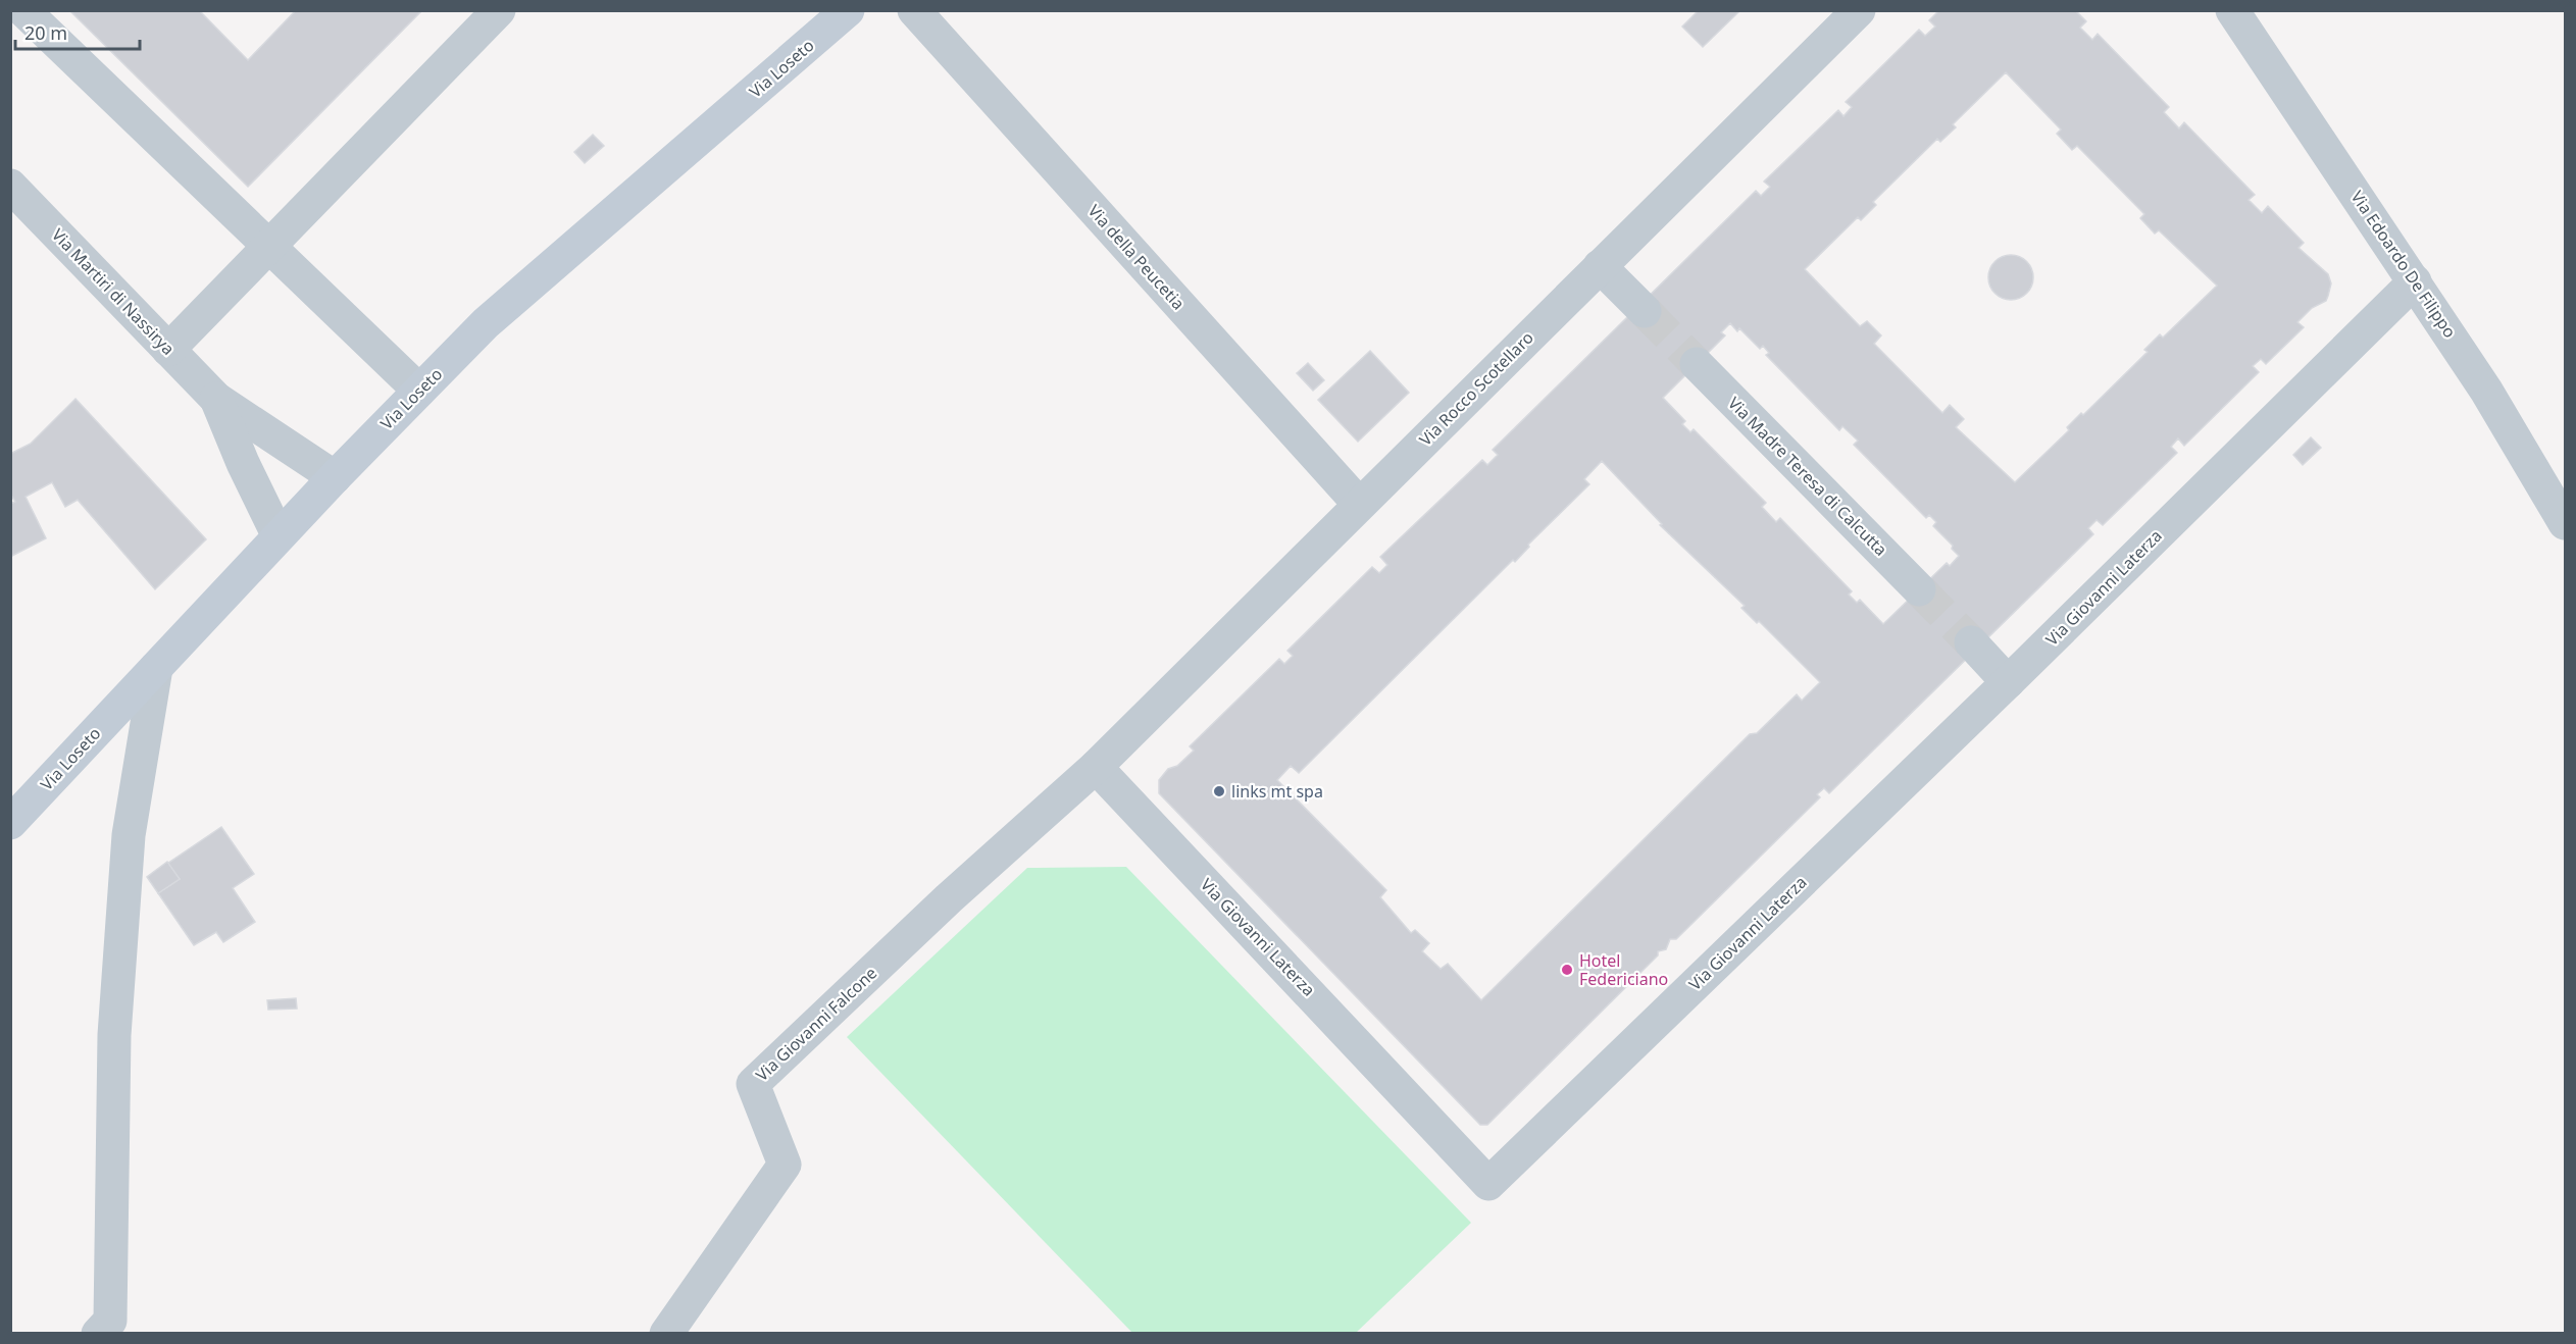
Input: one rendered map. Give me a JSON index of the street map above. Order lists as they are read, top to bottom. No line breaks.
{"streets":{"main road":["Via Loseto"],"street":["Via della Peucetia","Via Edoardo De Filippo","Via Martiri di Nassirya","Via Rocco Scotellaro","Via Madre Teresa di Calcutta","Via Giovanni Laterza","Via Giovanni Falcone"]},"crossings":[["Via della Peucetia","Via Rocco Scotellaro"],["Via Edoardo De Filippo","Via Giovanni Laterza"],["Via Rocco Scotellaro","Via Giovanni Laterza"],["Via Rocco Scotellaro","Via Giovanni Falcone"],["Via Giovanni Laterza","Via Giovanni Falcone"]],"places":["links mt spa","Hotel Federiciano"],"scale_bar":"20 m"}
